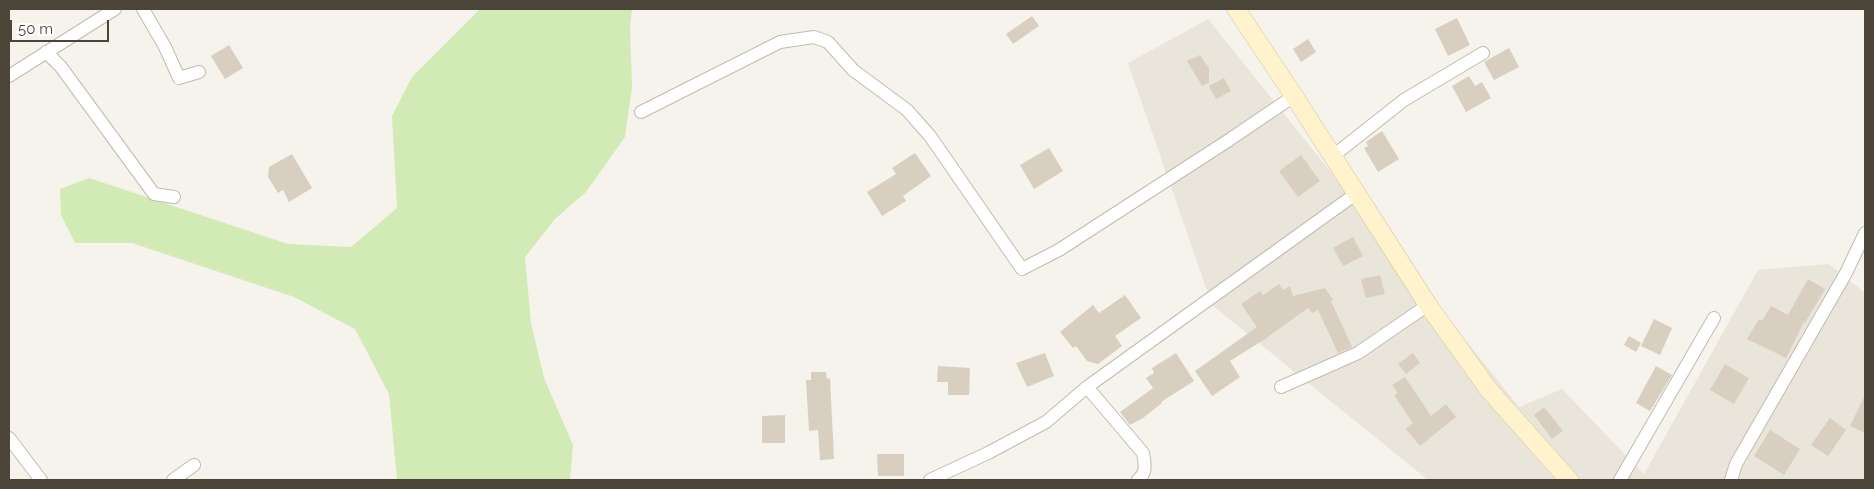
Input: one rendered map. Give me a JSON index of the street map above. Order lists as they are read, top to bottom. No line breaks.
{"scale_bar":"50 m"}
